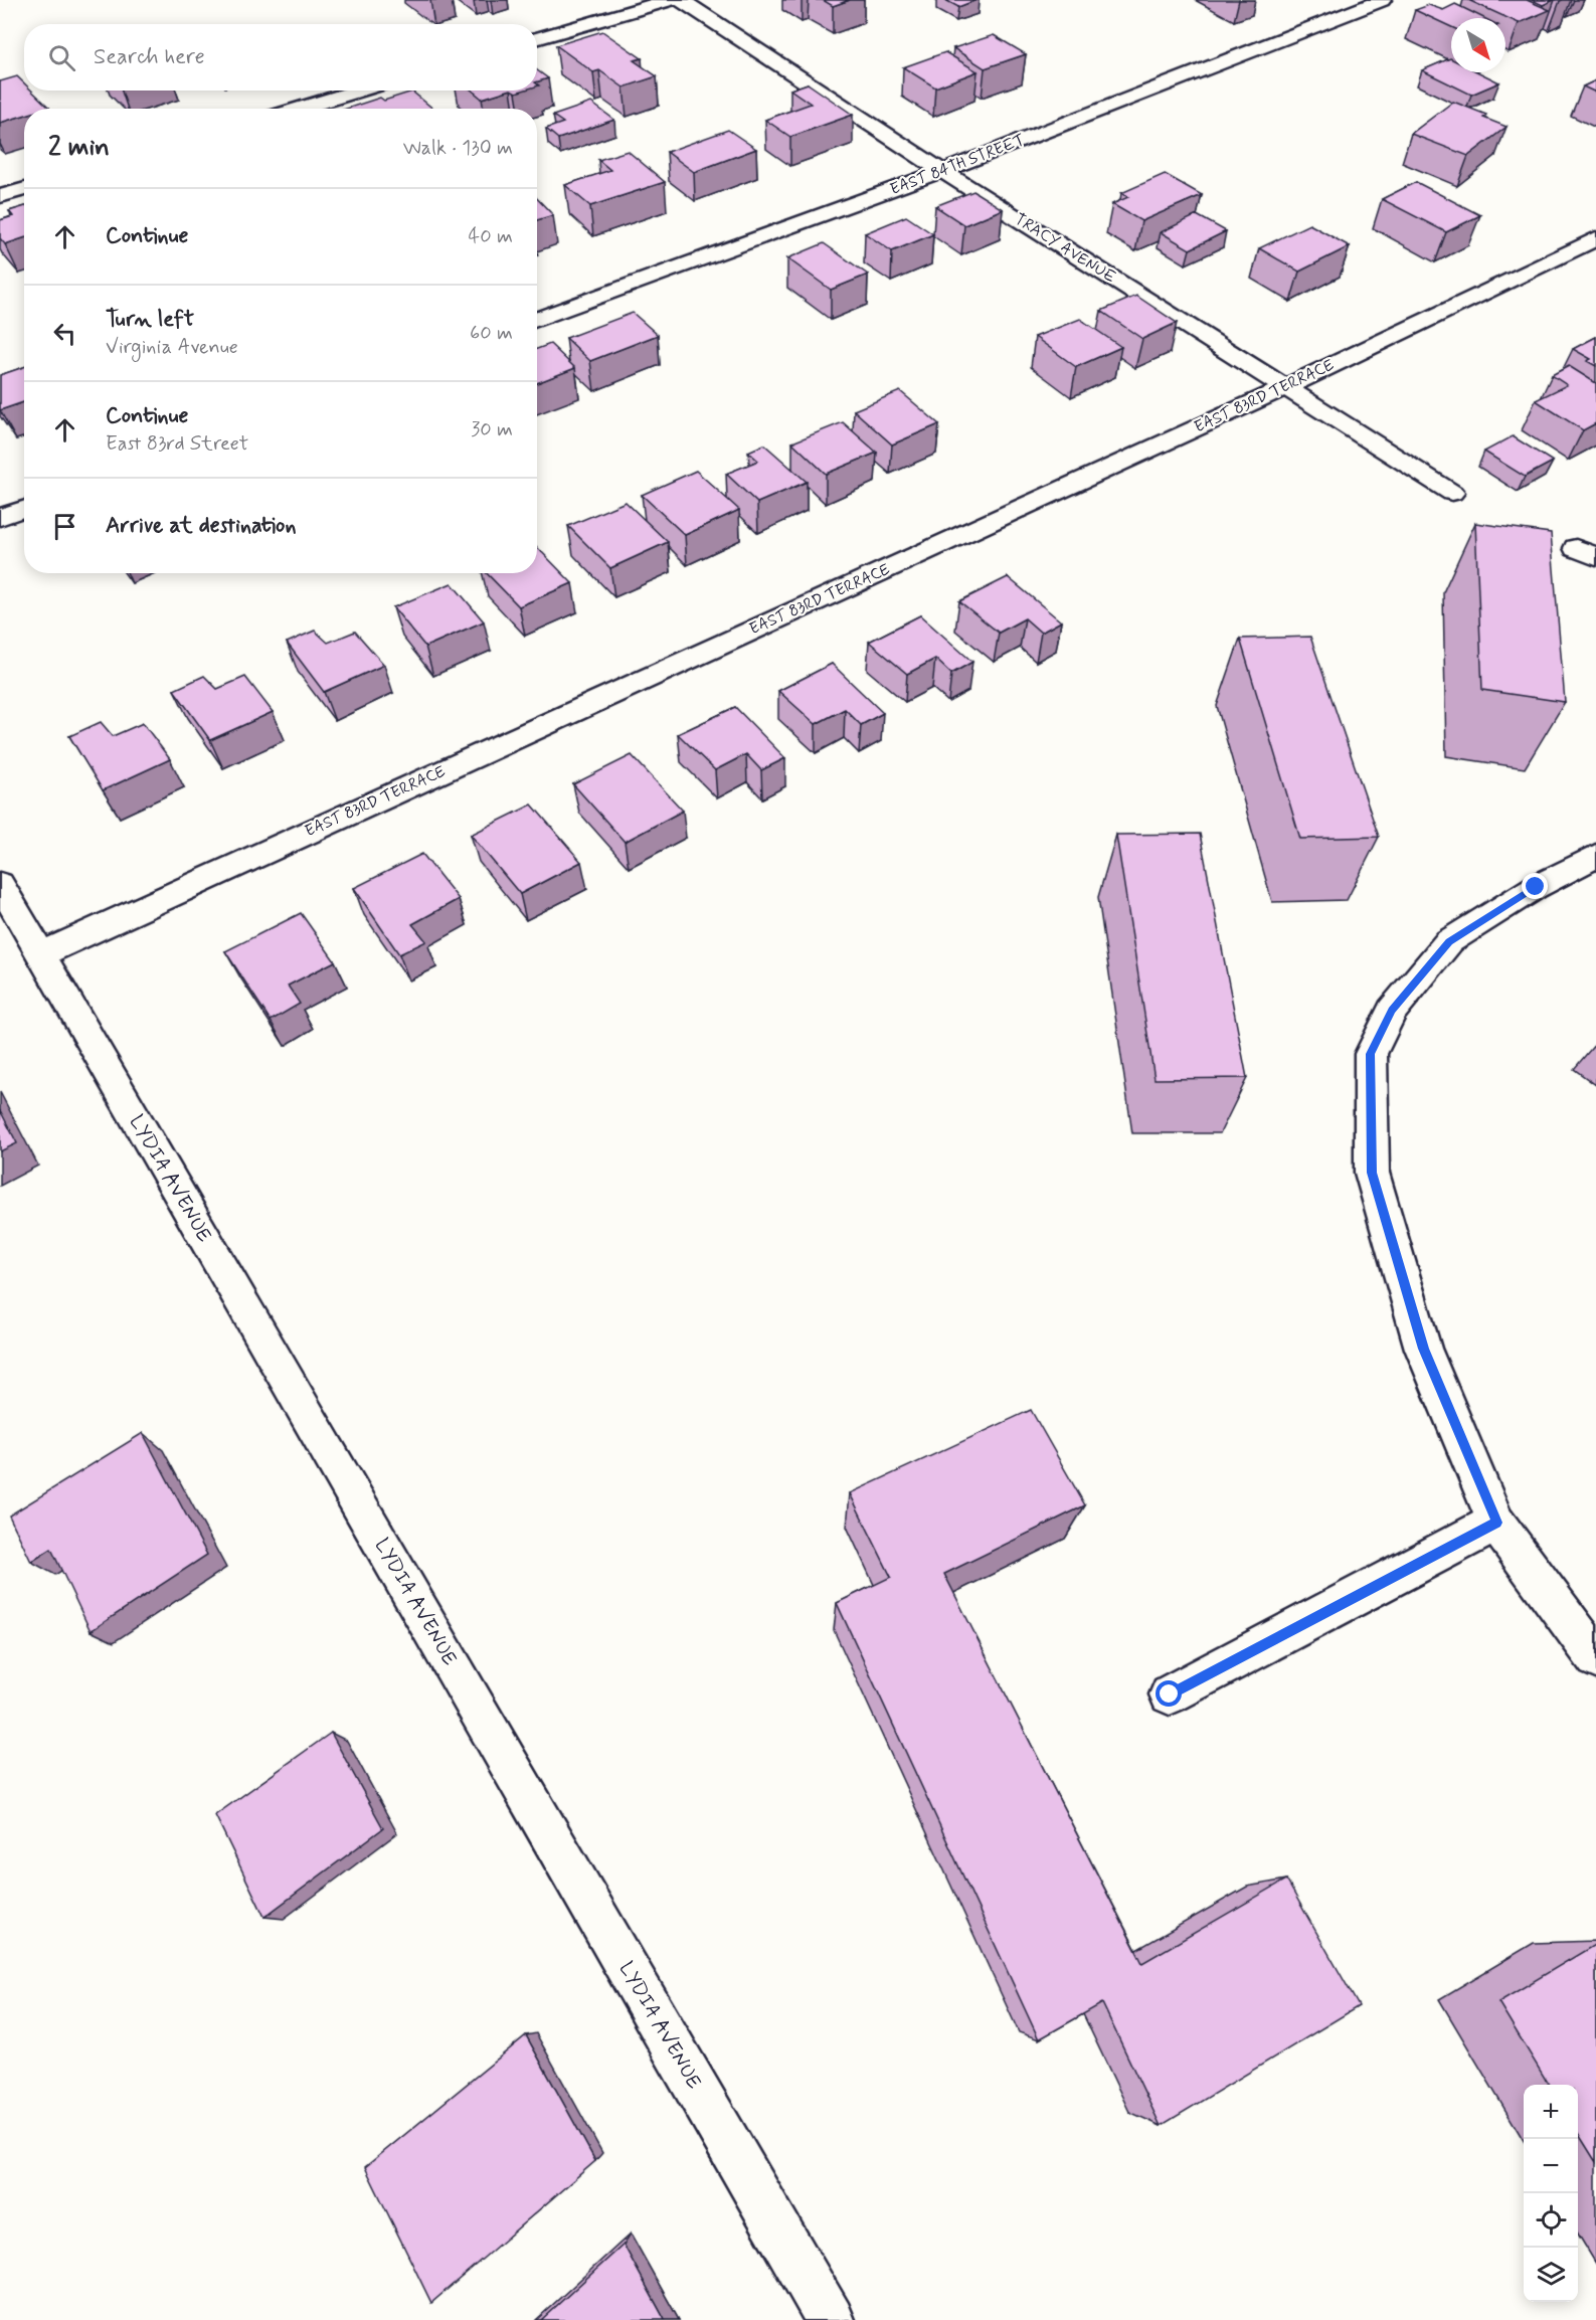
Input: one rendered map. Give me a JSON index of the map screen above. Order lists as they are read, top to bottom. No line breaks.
{"streets":{"street":["EAST 84TH STREET","TRACY AVENUE","EAST 83RD TERRACE","LYDIA AVENUE"]},"crossings":[["EAST 84TH STREET","TRACY AVENUE"],["TRACY AVENUE","EAST 83RD TERRACE"],["EAST 83RD TERRACE","LYDIA AVENUE"]],"north":"bottom right","page":{"search":"Search here","heading":["2 min","Walk · 130 m"],"list":[["Continue","40 m"],["Turn left","Virginia Avenue","60 m"],["Continue","East 83rd Street","30 m"],"Arrive at destination"],"map_buttons":["+","−"]}}
